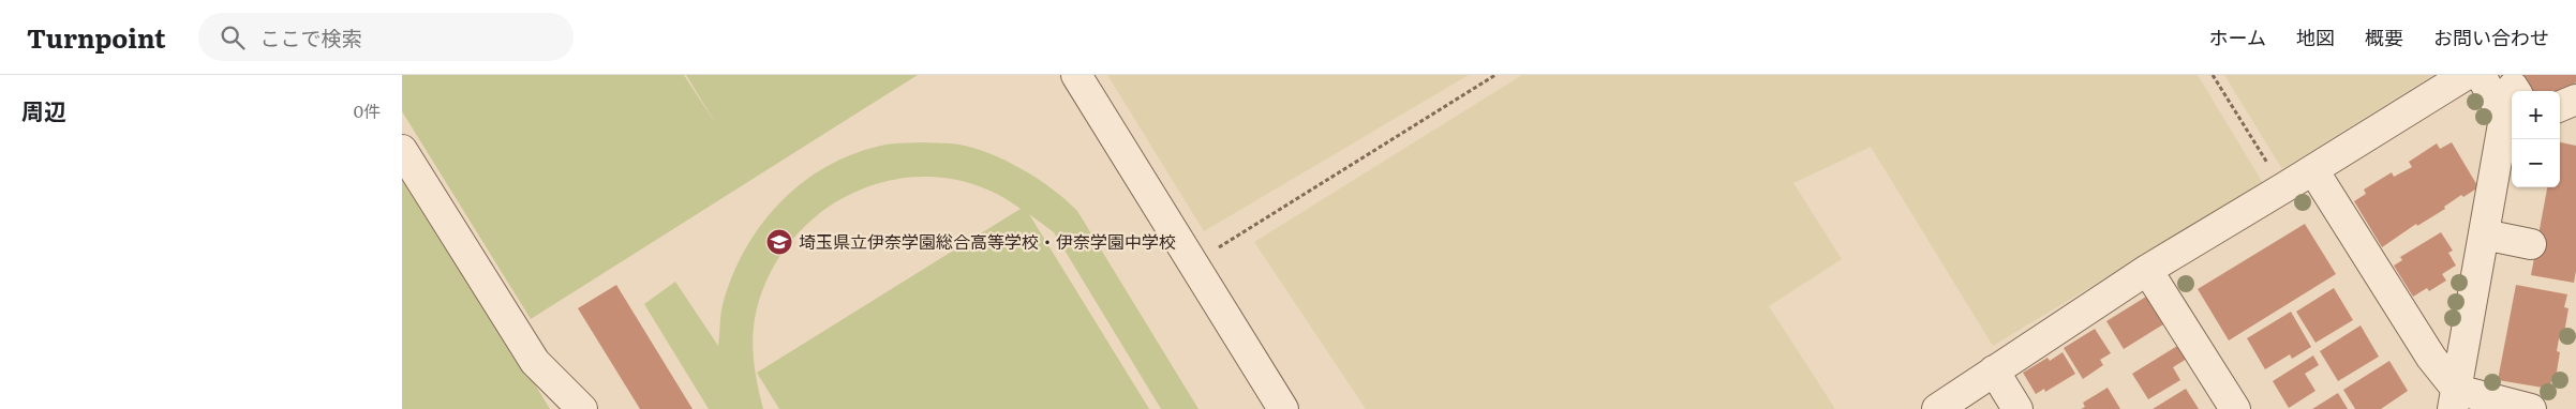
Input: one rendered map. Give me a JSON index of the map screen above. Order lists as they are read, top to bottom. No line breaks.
{"places":{"school or university":["埼玉県立伊奈学園総合高等学校・伊奈学園中学校"]},"page":{"header":"Turnpoint","search":"ここで検索","nav":["ホーム","地図","概要","お問い合わせ"],"heading":["周辺","0件"],"map_buttons":["+","−"]}}
